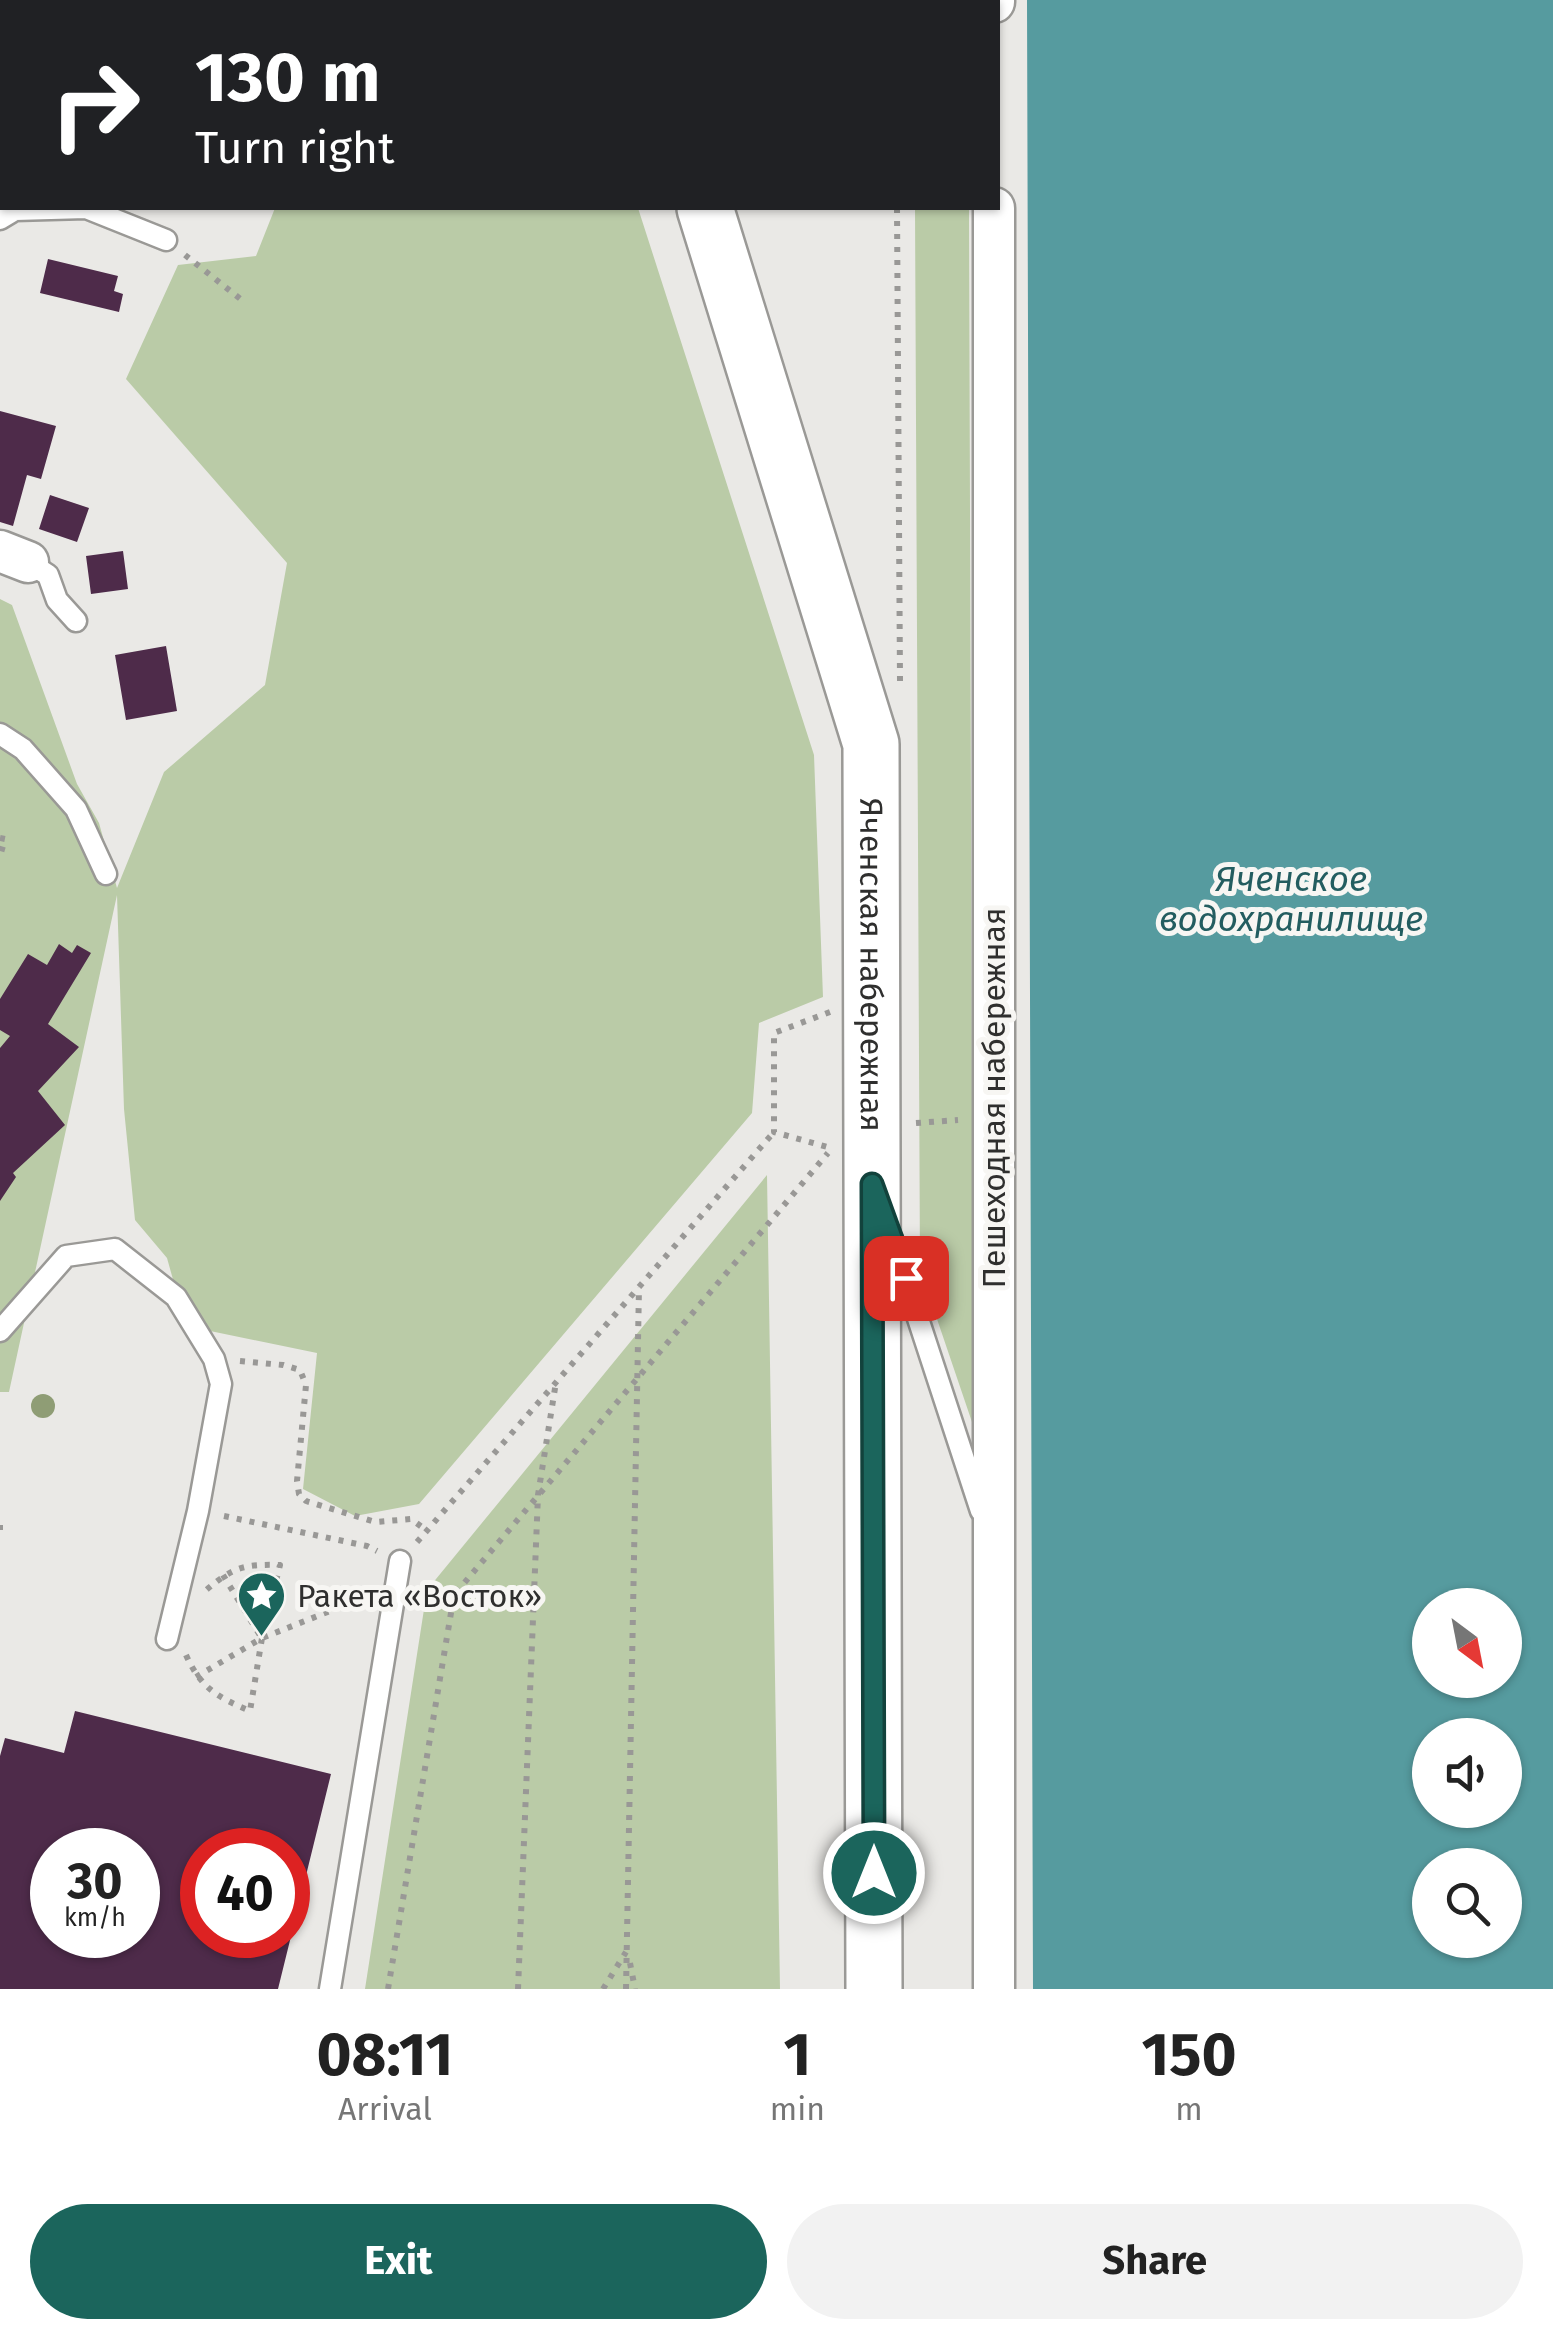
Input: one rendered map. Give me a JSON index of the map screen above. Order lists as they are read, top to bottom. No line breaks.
{"streets":{"street":["Яченская набережная","Пешеходная набережная"]},"water":["Яченское водохранилище"],"places":{"place":["Ракета «Восток»"]},"north":"bottom right","page":{"turn":["130 m","Turn right"],"speed":"30 km/h","limit":"40","eta":["08:11","Arrival","1","min","150","m"],"buttons":["Exit","Share"]}}
